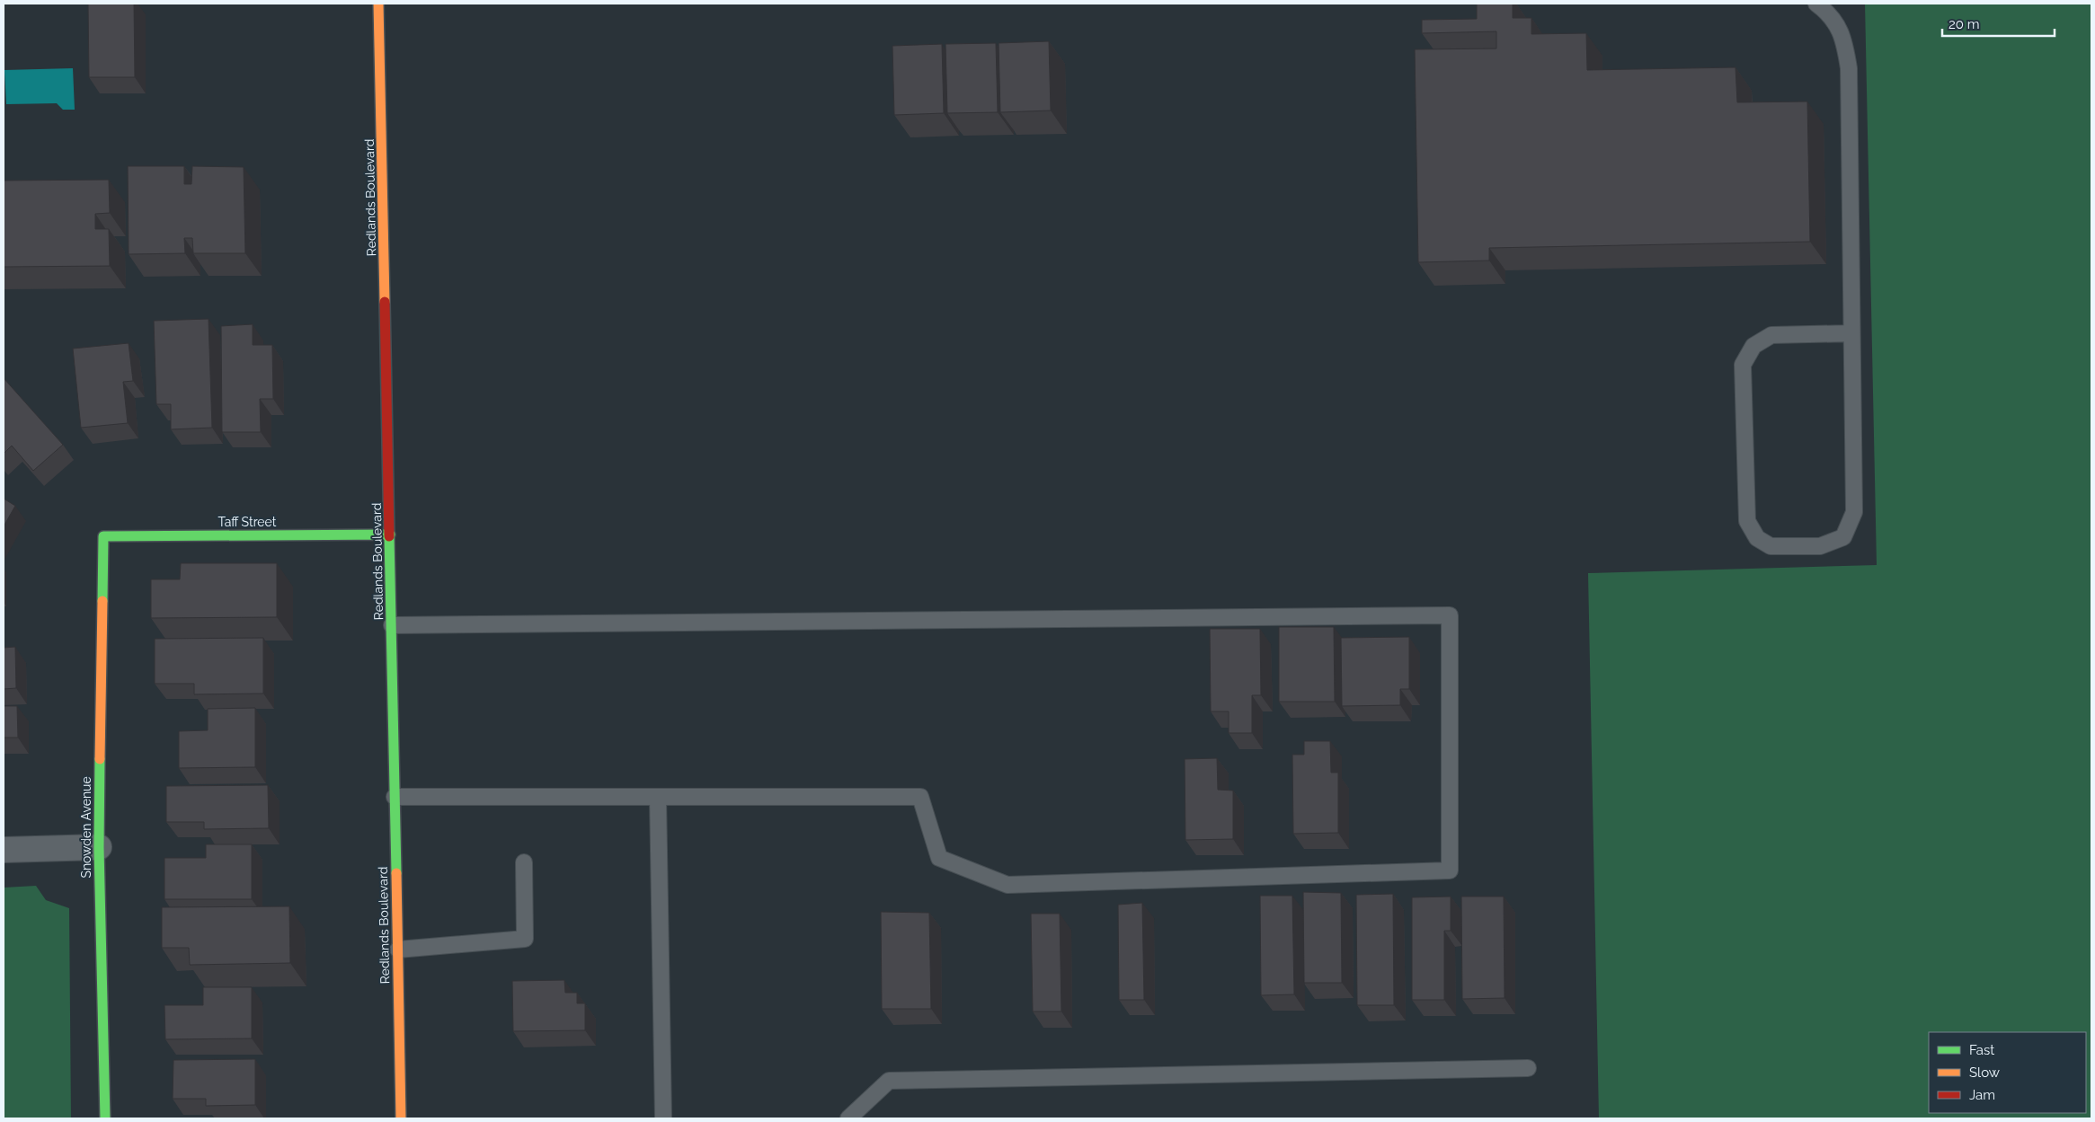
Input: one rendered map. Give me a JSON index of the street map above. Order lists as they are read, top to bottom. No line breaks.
{"streets":{"main road":["Redlands Boulevard","Taff Street","Snowden Avenue"]},"crossings":[["Redlands Boulevard","Taff Street"],["Taff Street","Snowden Avenue"]],"legend":["Fast","Slow","Jam"],"scale_bar":"20 m"}
